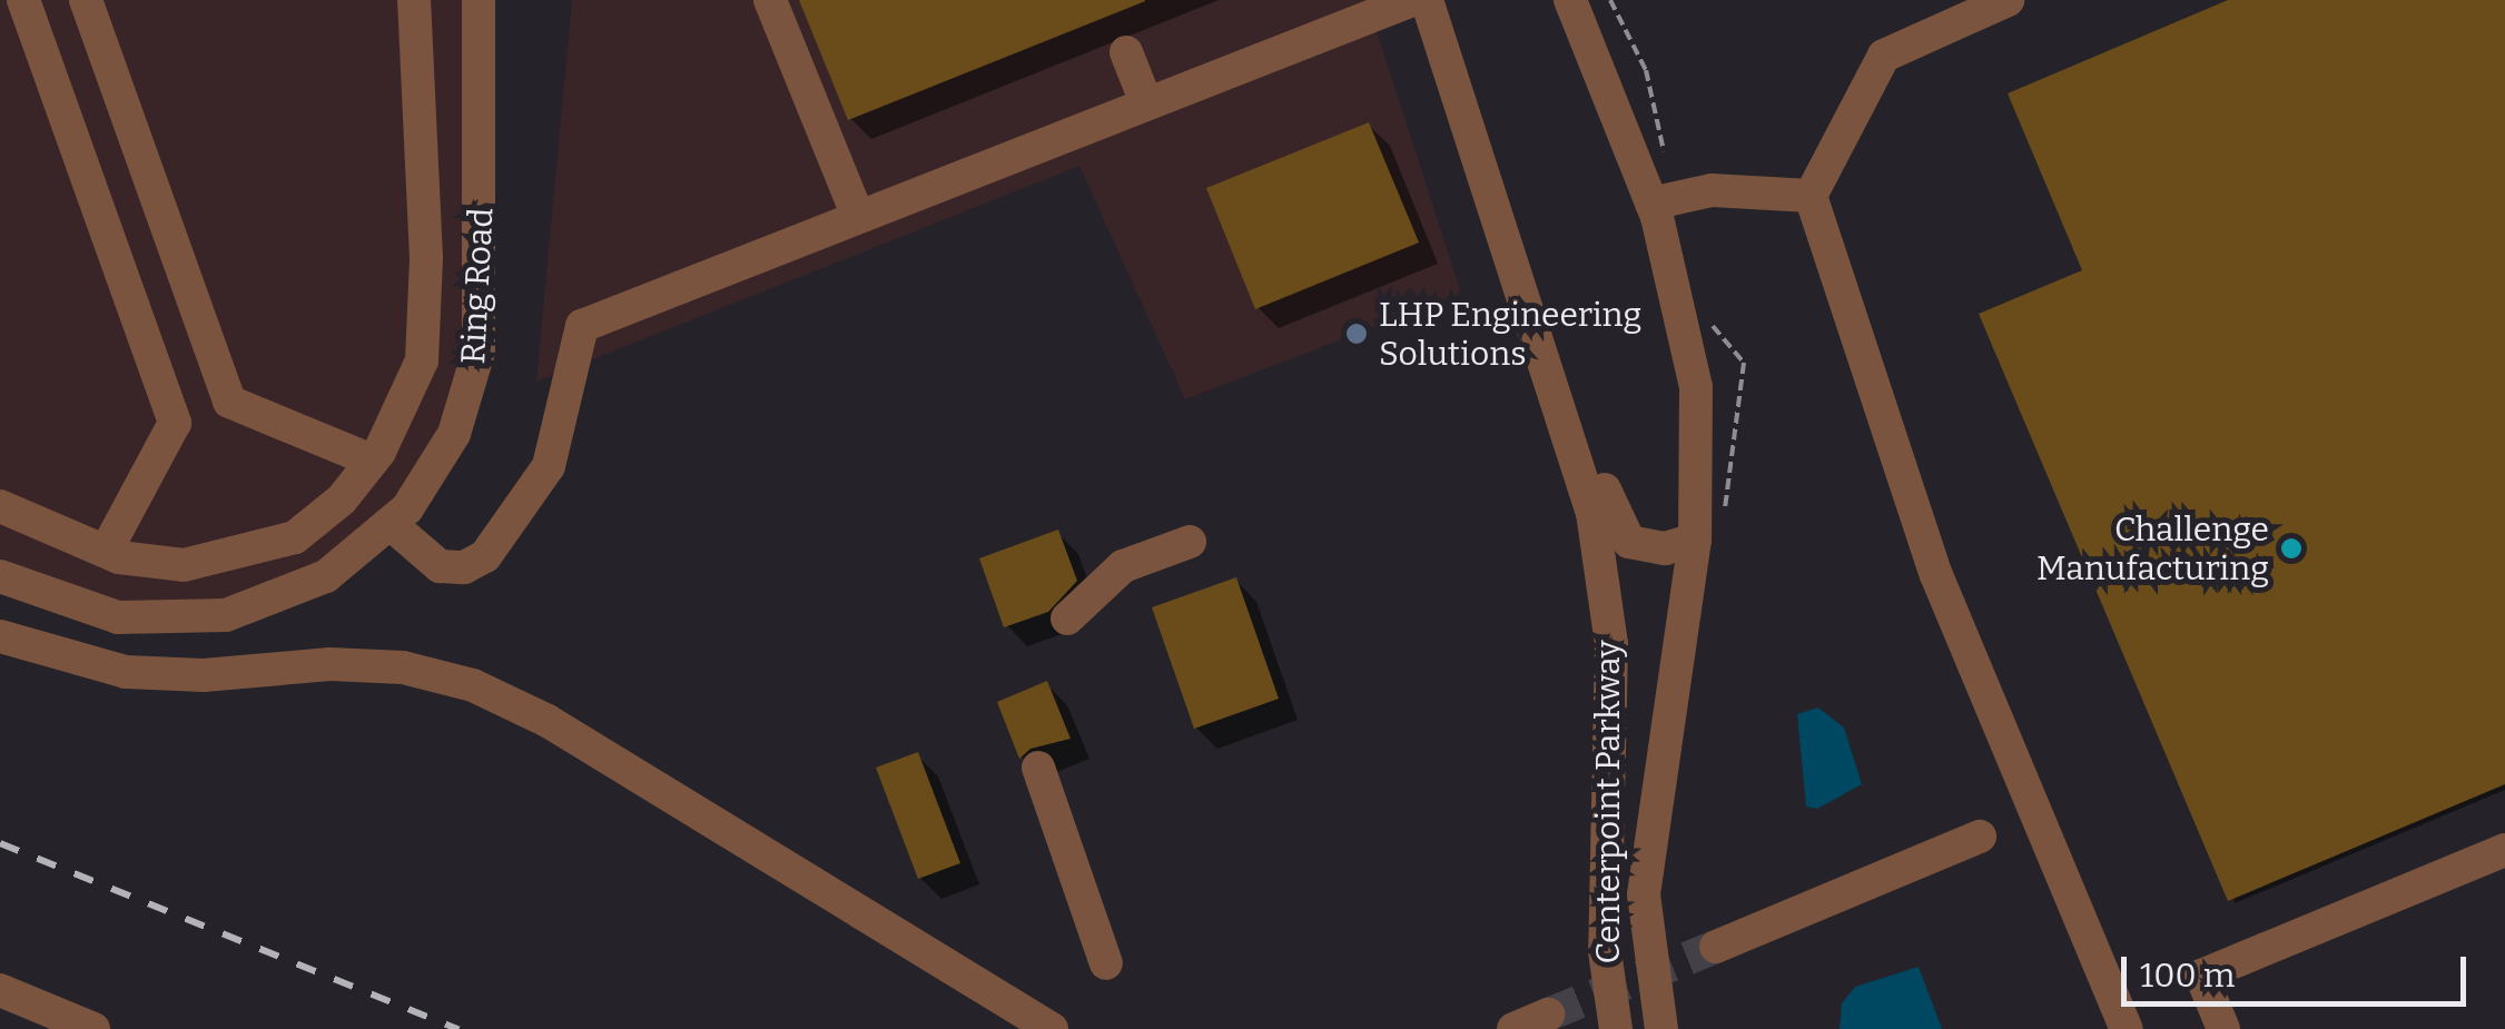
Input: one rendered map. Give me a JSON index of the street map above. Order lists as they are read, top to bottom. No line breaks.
{"streets":{"street":["Ring Road","Centerpoint Parkway"]},"places":["LHP Engineering Solutions","Challenge Manufacturing"],"scale_bar":"100 m"}
